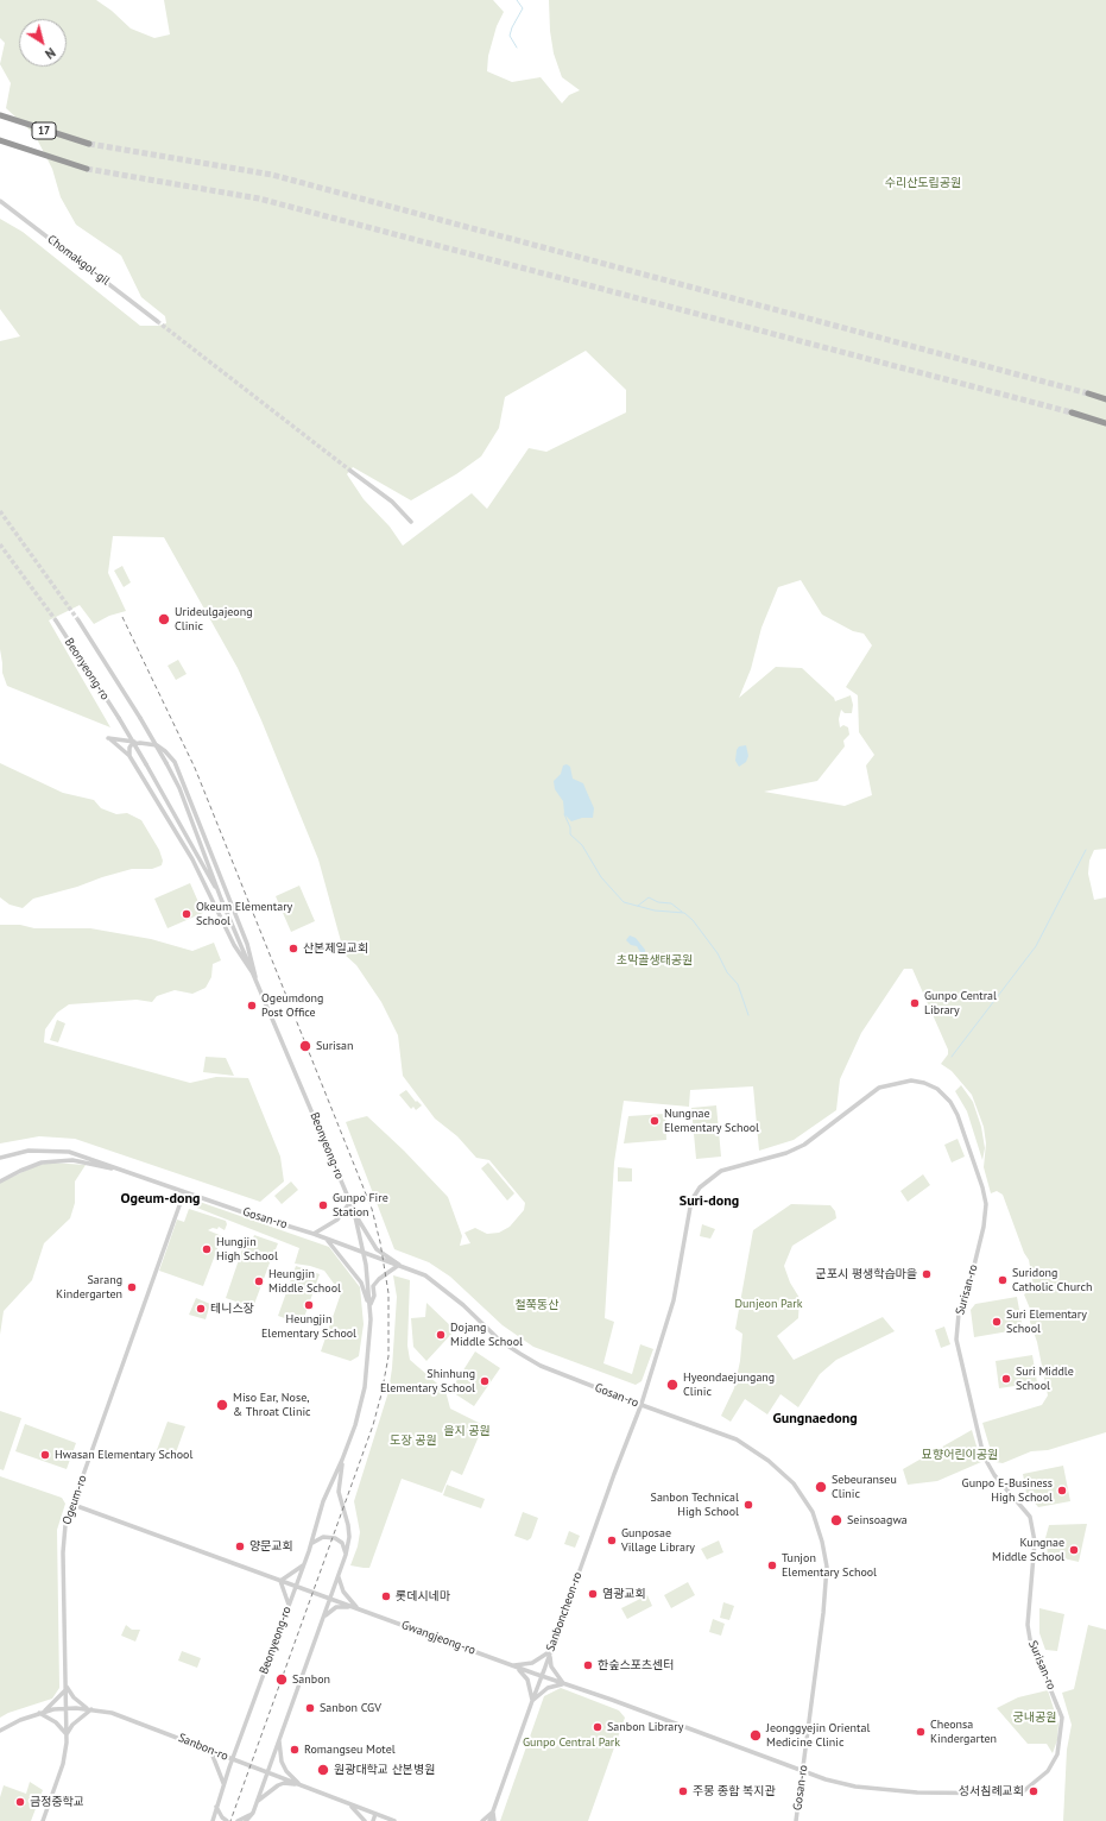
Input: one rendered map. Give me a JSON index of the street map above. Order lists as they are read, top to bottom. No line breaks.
{"streets":{"highway":["17"],"street":["Chomakgol-gil","Beonyeong-ro","Gosan-ro","Surisan-ro","Ogeum-ro","Sanboncheon-ro","Gwangjeong-ro","Sanbon-ro"]},"crossings":[["Beonyeong-ro","Gosan-ro"],["Beonyeong-ro","Gwangjeong-ro"],["Beonyeong-ro","Sanbon-ro"],["Gosan-ro","Surisan-ro"],["Gosan-ro","Ogeum-ro"],["Gosan-ro","Sanboncheon-ro"],["Gosan-ro","Gwangjeong-ro"],["Surisan-ro","Sanboncheon-ro"],["Surisan-ro","Gwangjeong-ro"],["Ogeum-ro","Gwangjeong-ro"],["Ogeum-ro","Sanbon-ro"],["Sanboncheon-ro","Gwangjeong-ro"]],"districts":["Ogeum-dong","Suri-dong","Gungnaedong"],"parks":["수리산도립공원","초막골생태공원","Dunjeon Park","철쭉동산","을지 공원","도장 공원","묘향어린이공원","궁내공원","Gunpo Central Park"],"places":["Urideulgajeong Clinic","Okeum Elementary School","산본제일교회","Gunpo Central Library","Ogeumdong Post Office","Surisan","Nungnae Elementary School","Gunpo Fire Station","Hungjin High School","군포시 평생학습마을","Suridong Catholic Church","Heungjin Middle School","Sarang Kindergarten","Heungjin Elementary School","테니스장","Suri Elementary School","Dojang Middle School","Suri Middle School","Shinhung Elementary School","Hyeondaejungang Clinic","Miso Ear, Nose, & Throat Clinic","Hwasan Elementary School","Sebeuranseu Clinic","Gunpo E-Business High School","Sanbon Technical High School","Seinsoagwa","Gunposae Village Library","양문교회","Kungnae Middle School","Tunjon Elementary School","염광교회","롯데시네마","한숲스포츠센터","Sanbon","Sanbon CGV","Sanbon Library","Cheonsa Kindergarten","Jeonggyejin Oriental Medicine Clinic","Romangseu Motel","원광대학교 산본병원","주몽 종합 복지관","성서침례교회","금정중학교"],"north":"bottom right"}
